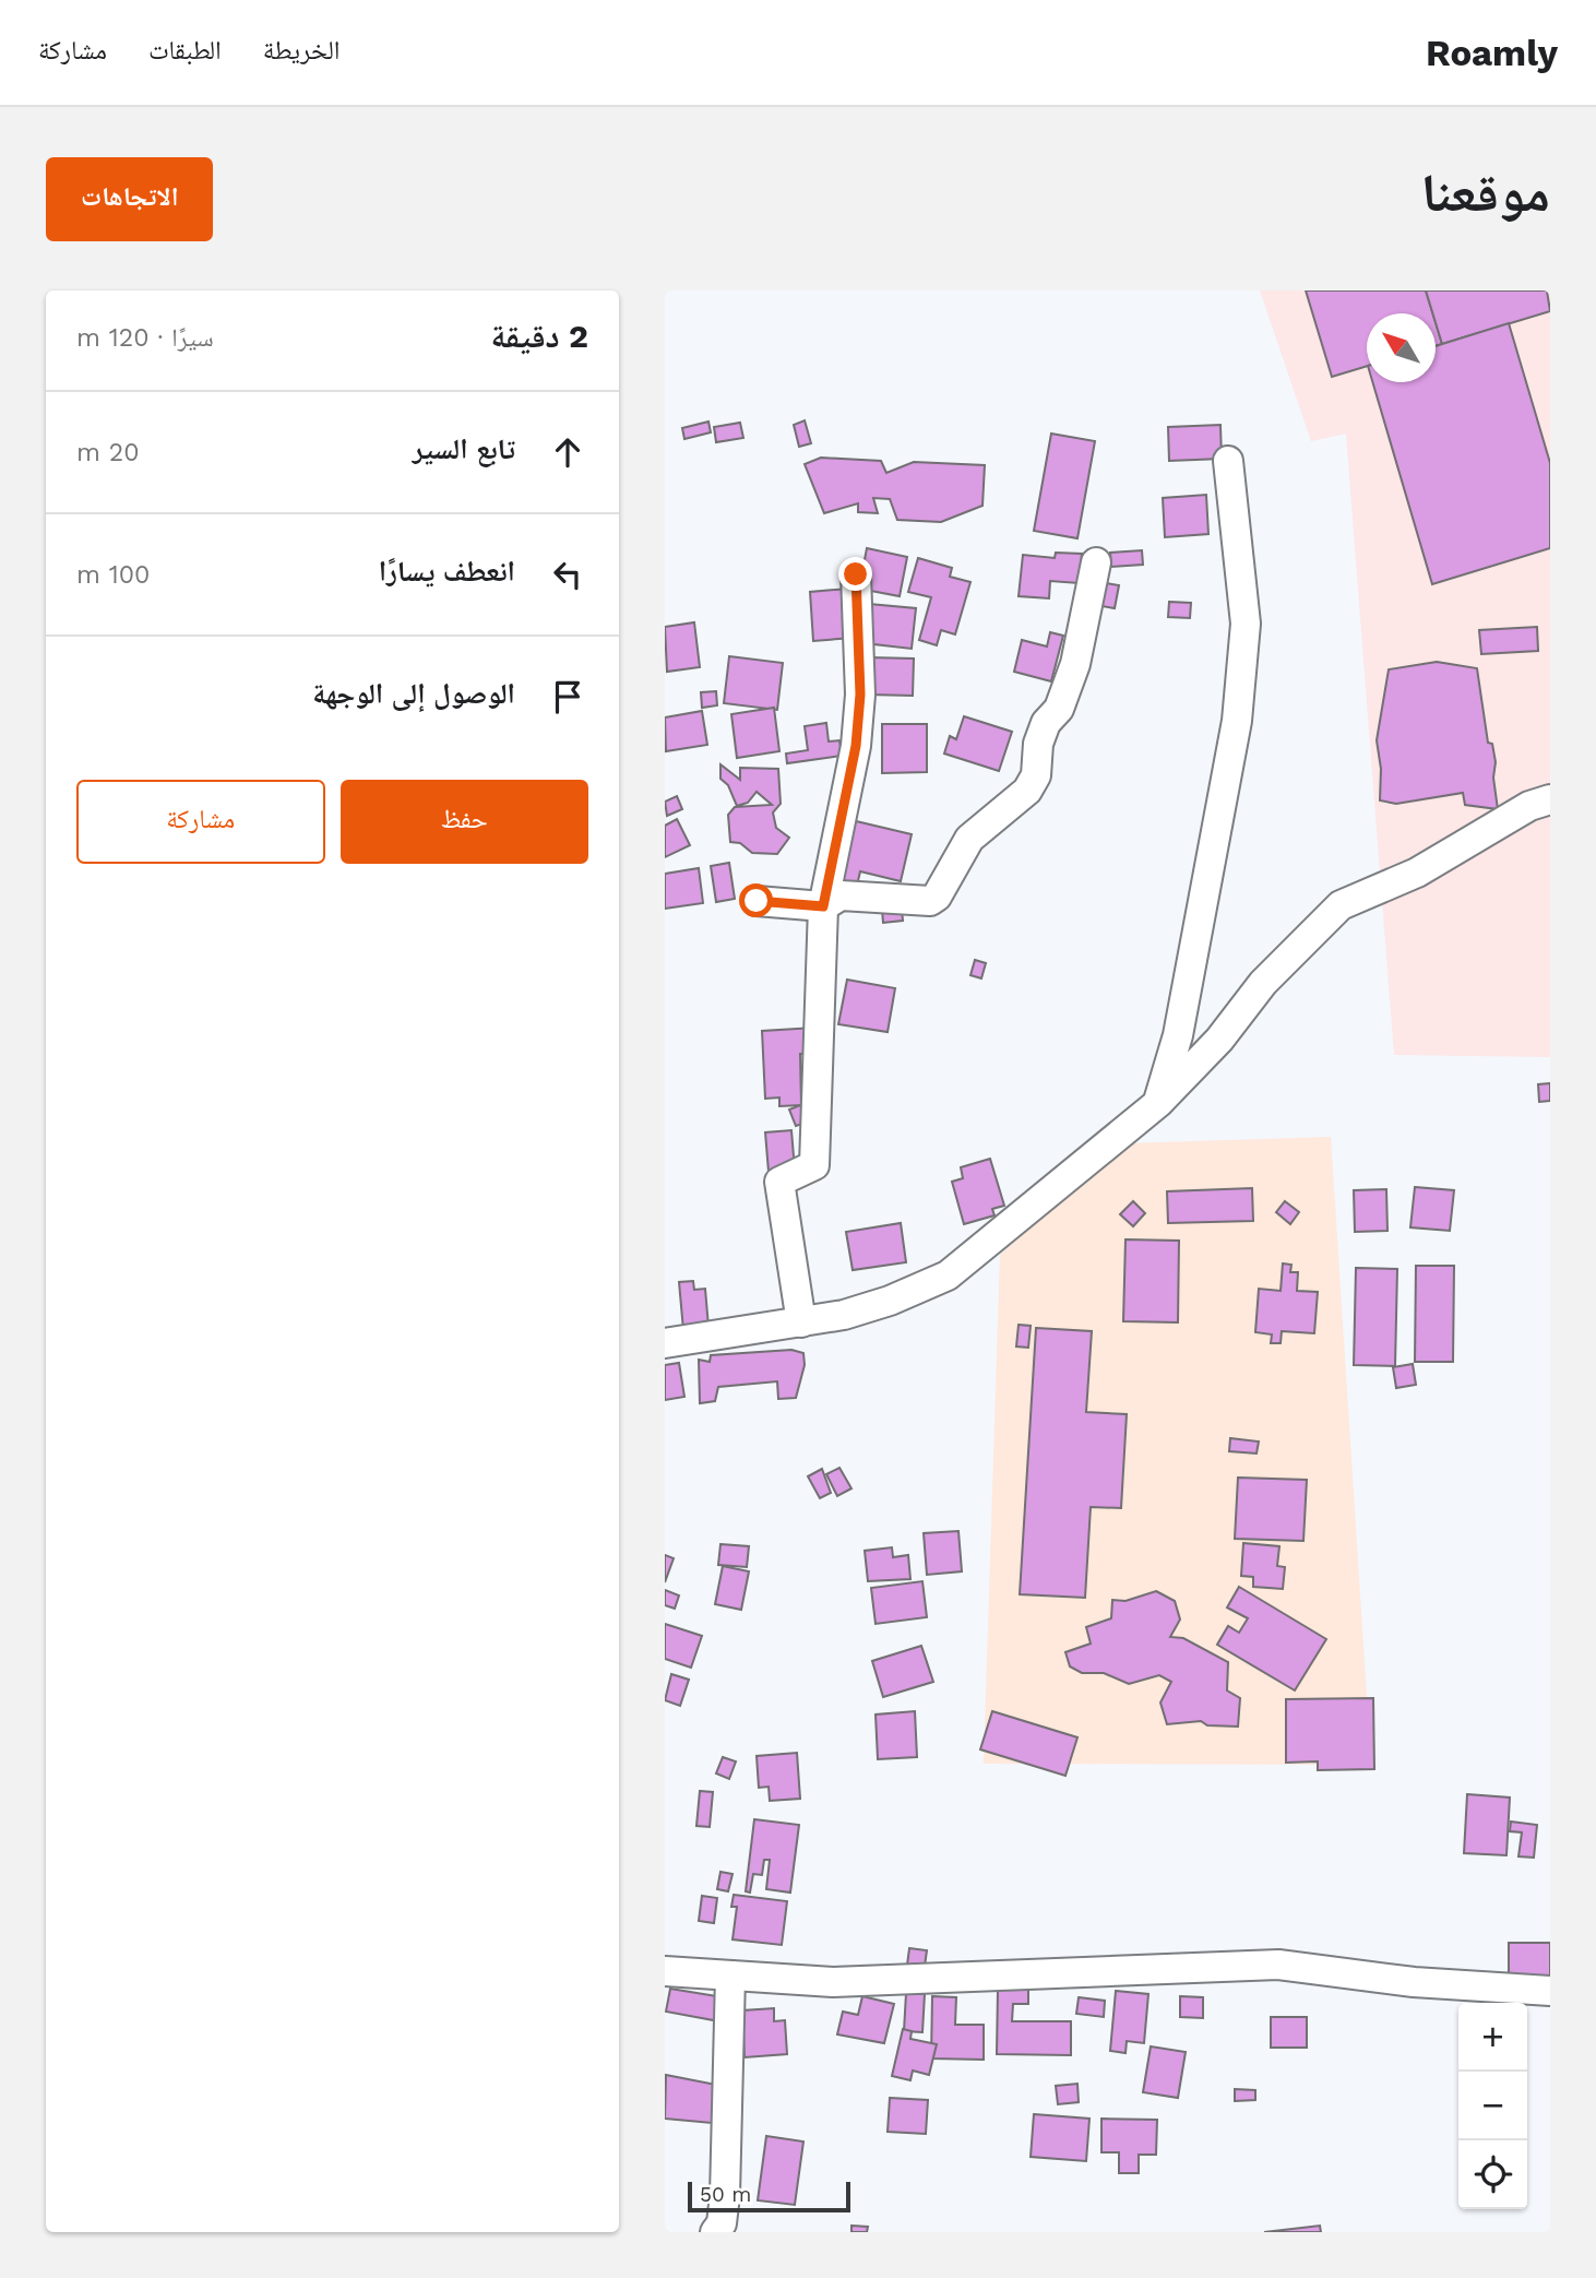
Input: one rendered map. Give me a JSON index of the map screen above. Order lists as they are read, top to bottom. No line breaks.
{"scale_bar":"50 m","north":"top left","page":{"header":"Roamly","nav":["الخريطة","الطبقات","مشاركة"],"title":"موقعنا","buttons":["الاتجاهات",["حفظ","مشاركة"]],"heading":["2 دقيقة","سيرًا · 120 m"],"list":[["تابع السير","20 m"],["انعطف يسارًا","100 m"],"الوصول إلى الوجهة"],"map_buttons":["+","−"],"scale":"50 m"}}
